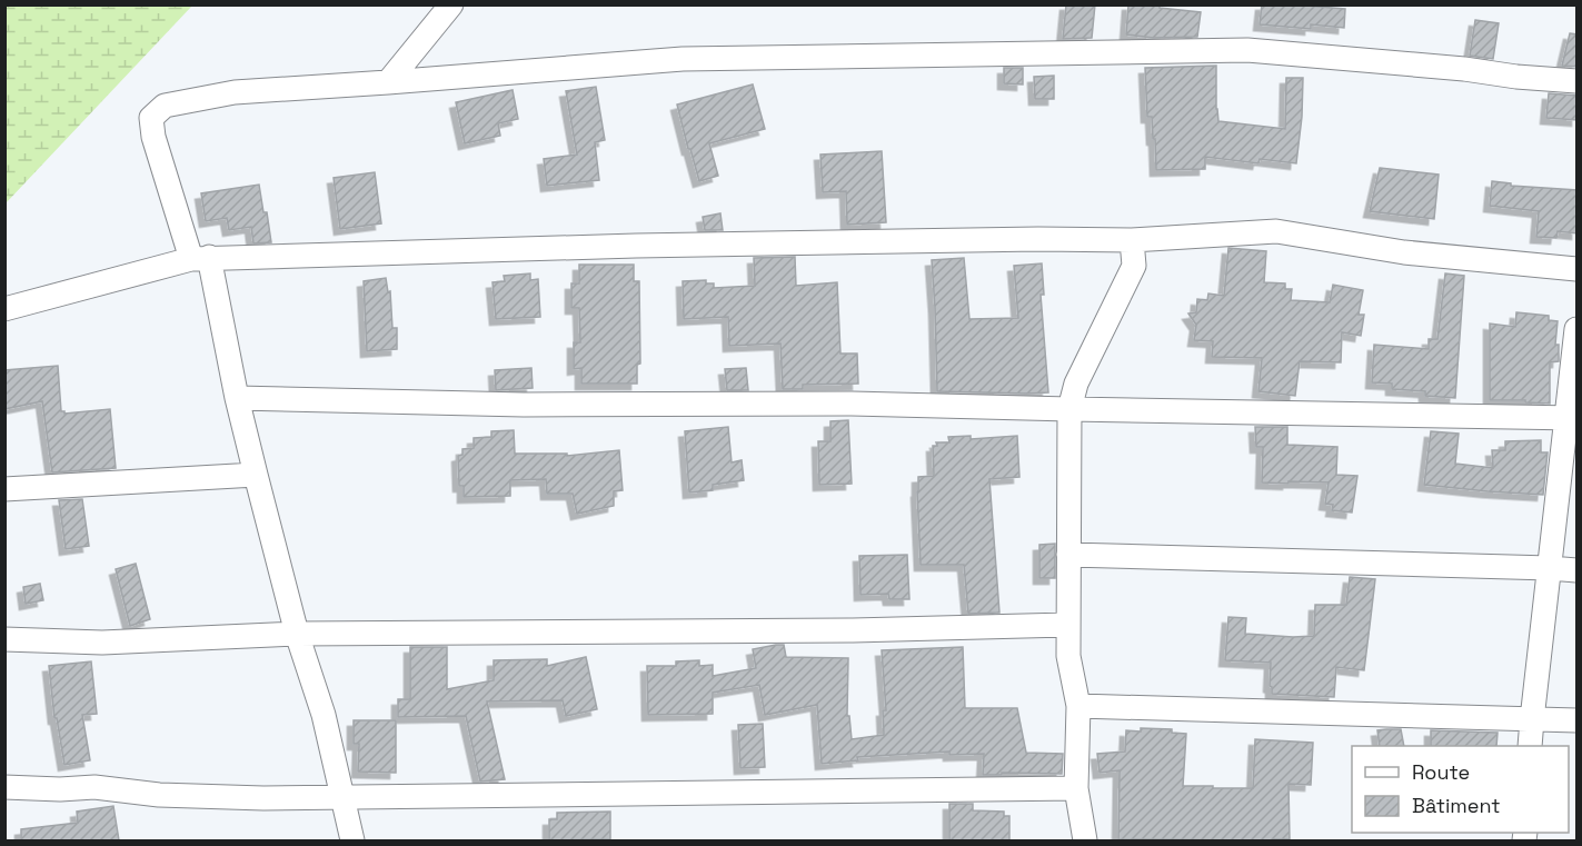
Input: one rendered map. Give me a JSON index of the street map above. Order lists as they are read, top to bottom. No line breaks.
{"legend":["Route","Bâtiment"]}
